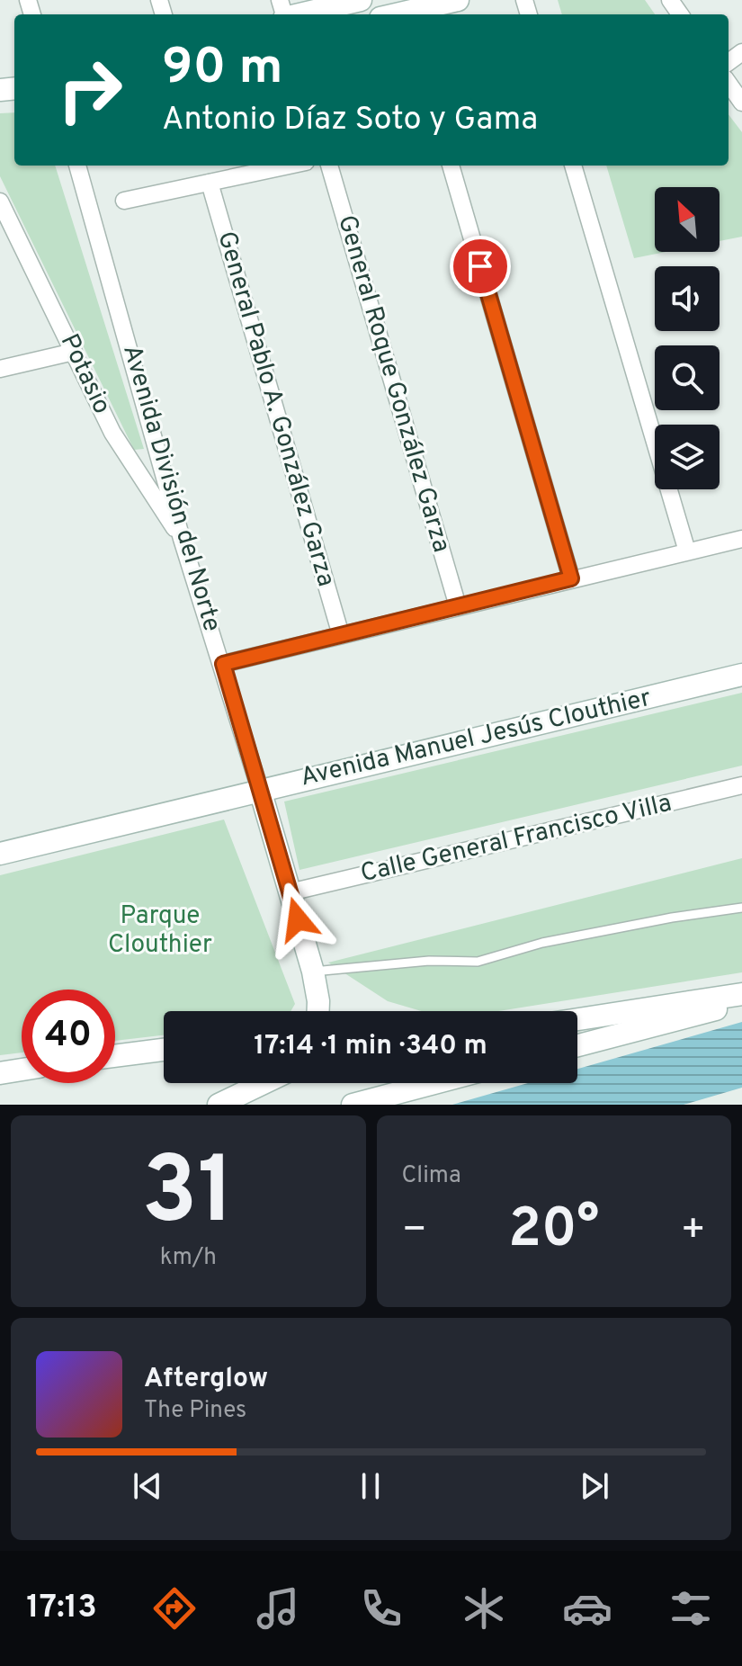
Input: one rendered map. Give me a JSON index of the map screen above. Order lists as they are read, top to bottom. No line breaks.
{"streets":{"street":["Potasio","General Roque González Garza","General Pablo A. González Garza","Avenida División del Norte","Avenida Manuel Jesús Clouthier","Calle General Francisco Villa"]},"crossings":[["Potasio","Avenida División del Norte"],["Avenida División del Norte","Avenida Manuel Jesús Clouthier"],["Avenida División del Norte","Calle General Francisco Villa"]],"parks":["Parque Clouthier"],"north":"top left","page":{"turn":["90 m","Antonio Díaz Soto y Gama"],"limit":"40","trip":"17:14 · 1 min · 340 m","tile":[["31","km/h"],"Clima"],"heat":["−","20°","+"],"song":["Afterglow","The Pines"],"tabs":"17:13"}}
